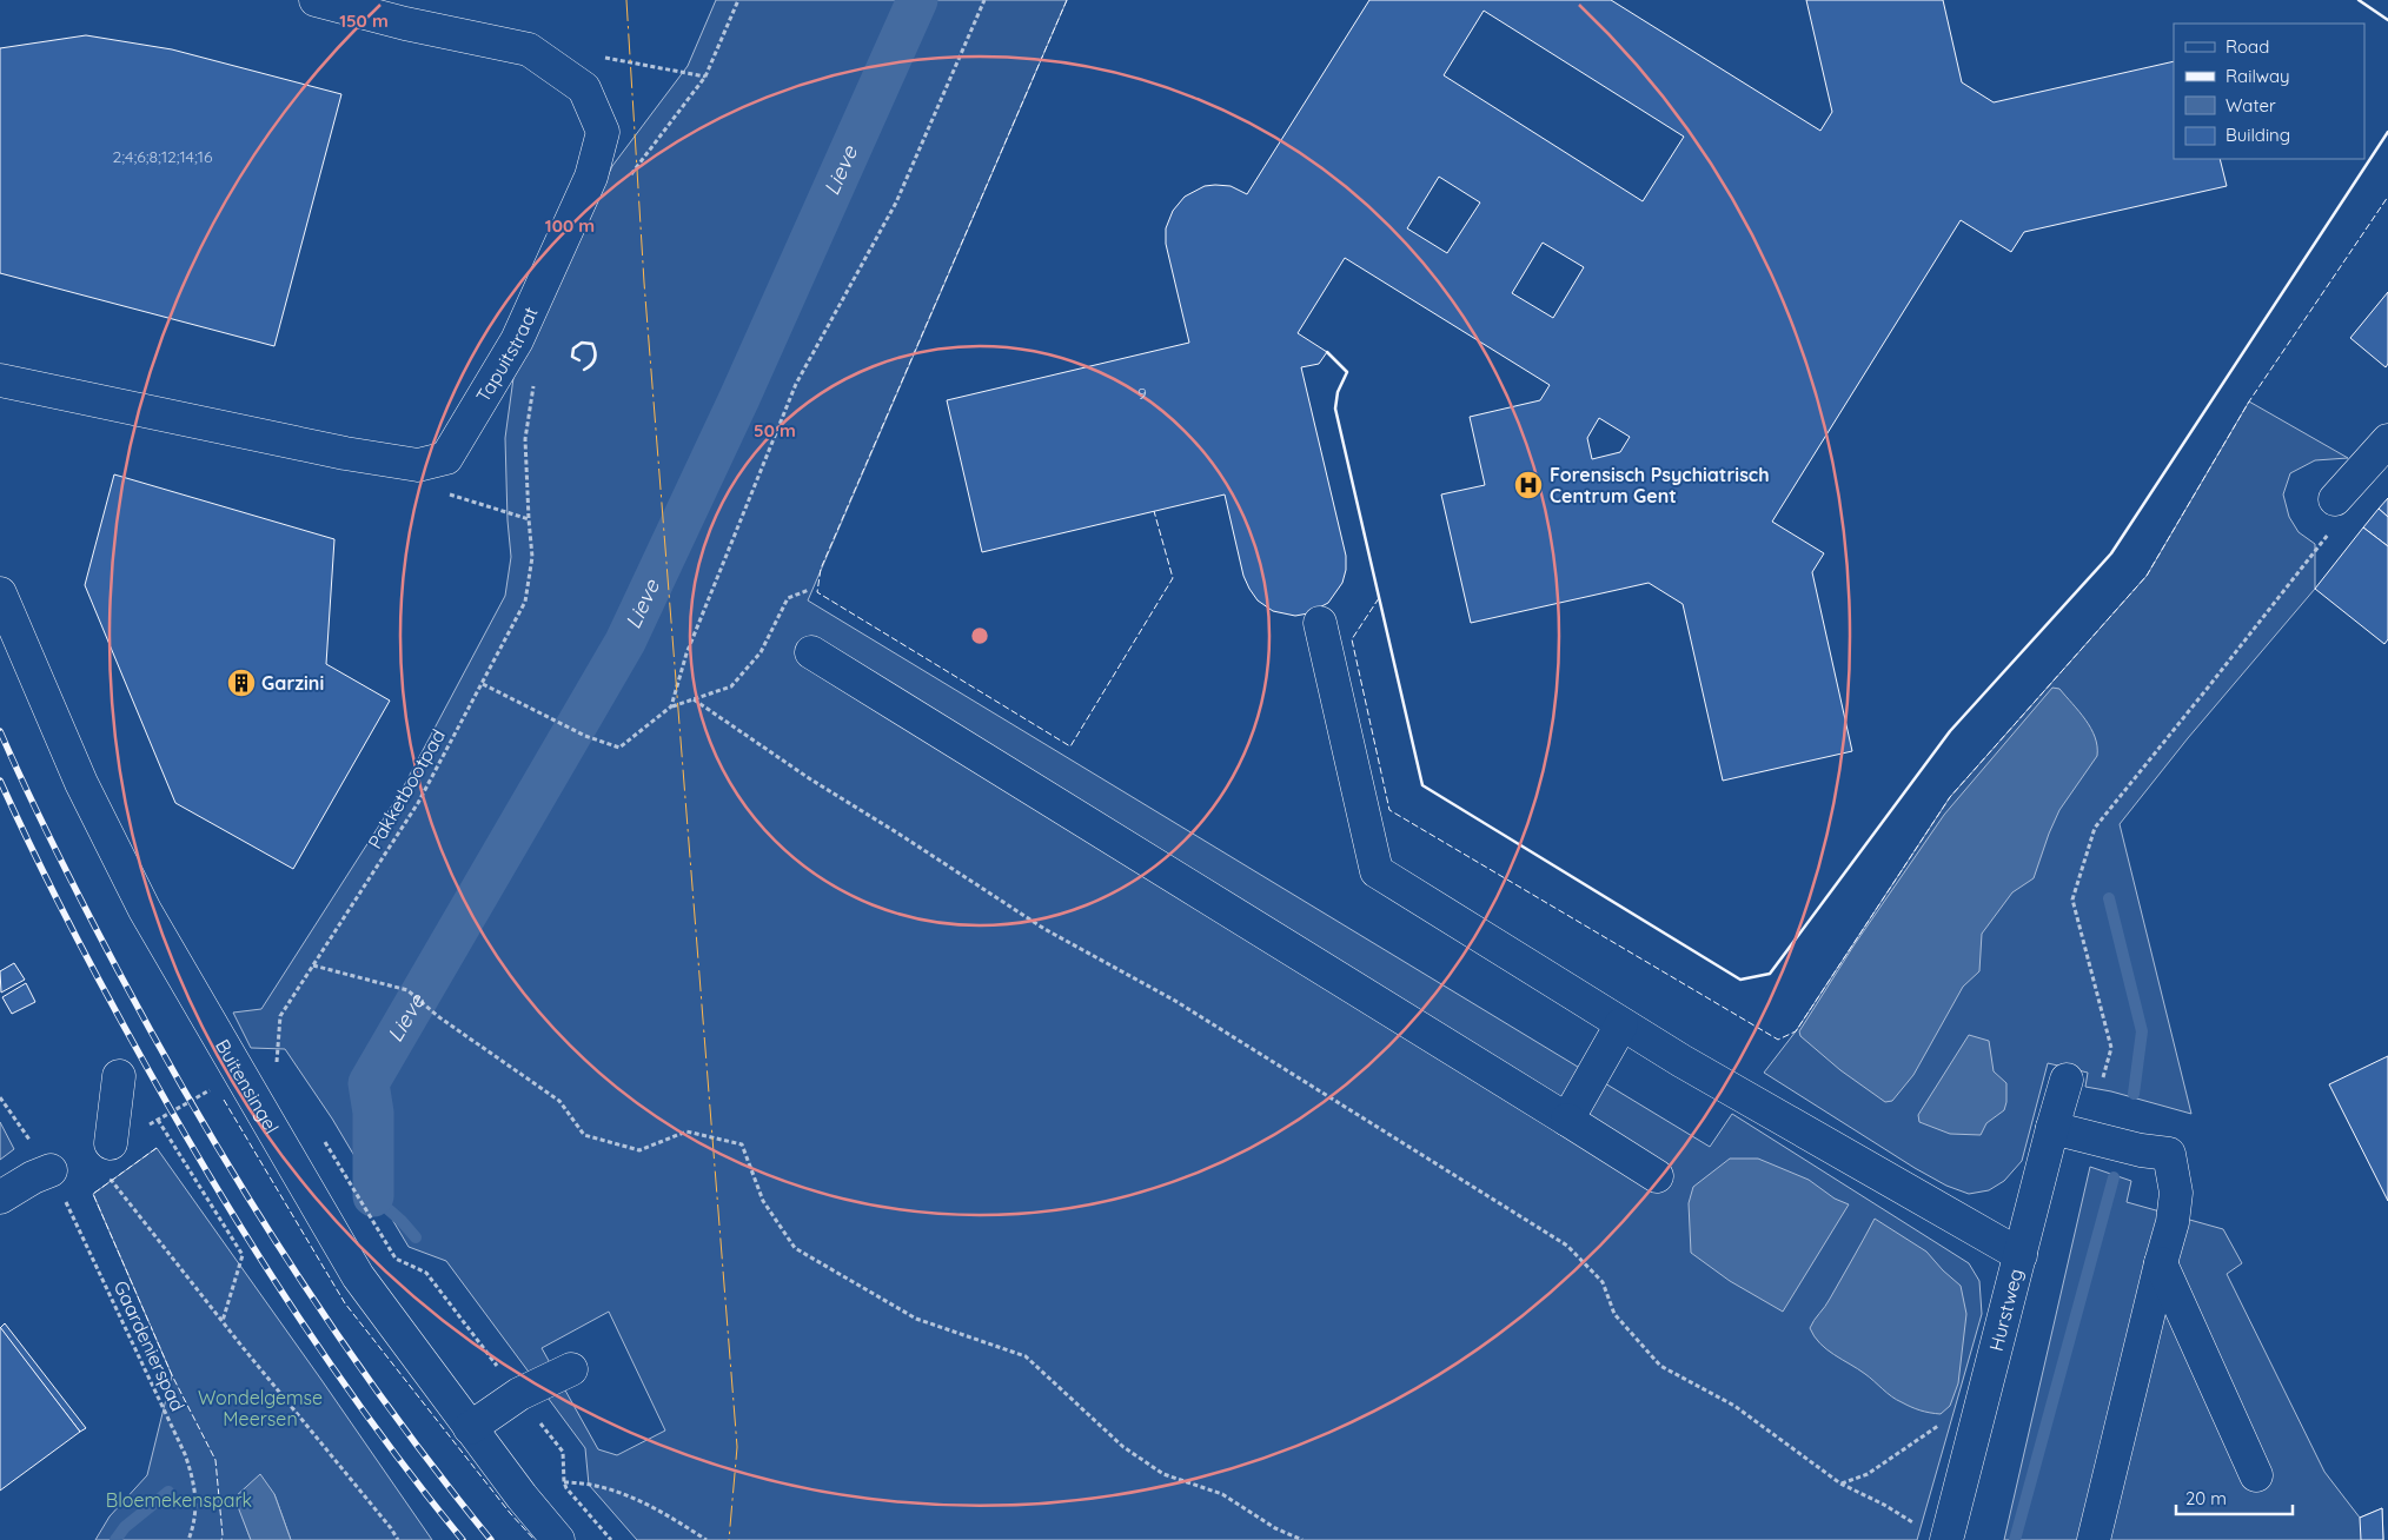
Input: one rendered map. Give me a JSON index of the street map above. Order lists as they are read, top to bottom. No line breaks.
{"streets":{"street":["Tapuitstraat","Buitensingel","Hurstweg"],"path":["Pakketbootpad","Gaardenierspad"]},"water":["Lieve"],"parks":["Wondelgemse Meersen","Bloemekenspark"],"places":{"hospital":["Forensisch Psychiatrisch Centrum Gent"],"building":["Garzini"]},"house_numbers":["2;4;6;8;12;14;16","9"],"legend":["Road","Railway","Water","Building"],"scale_bar":"20 m","rings":["150 m","100 m","50 m"]}
